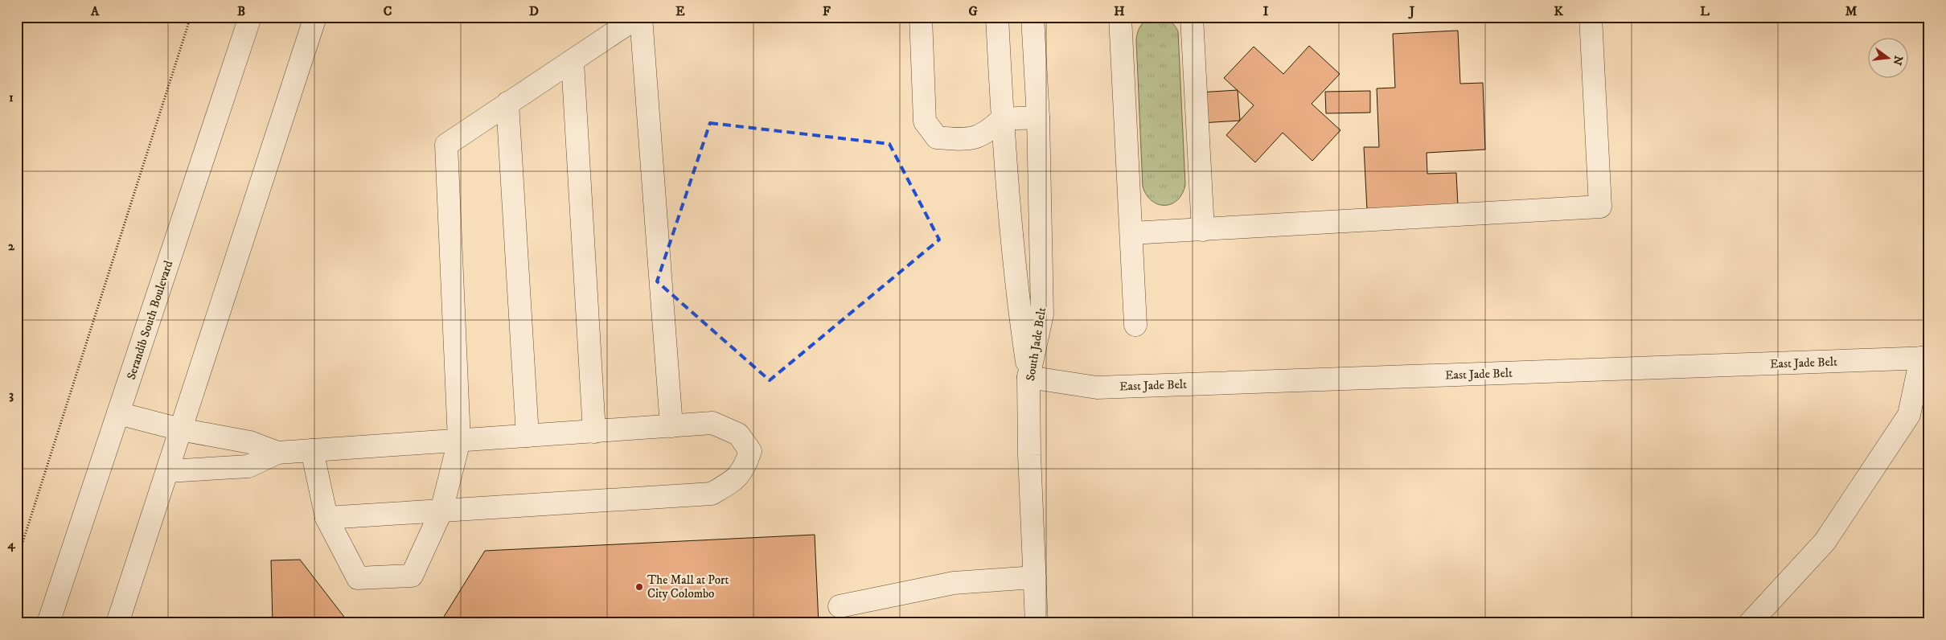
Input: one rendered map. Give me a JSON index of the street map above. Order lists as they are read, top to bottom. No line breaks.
{"streets":{"street":["Serandib South Boulevard","South Jade Belt","East Jade Belt"]},"crossings":[["South Jade Belt","East Jade Belt"]],"places":["The Mall at Port City Colombo"],"north":"right","grid":{"columns":["A","B","C","D","E","F","G","H","I","J","K","L","M"],"rows":["1","2","3","4"]}}
